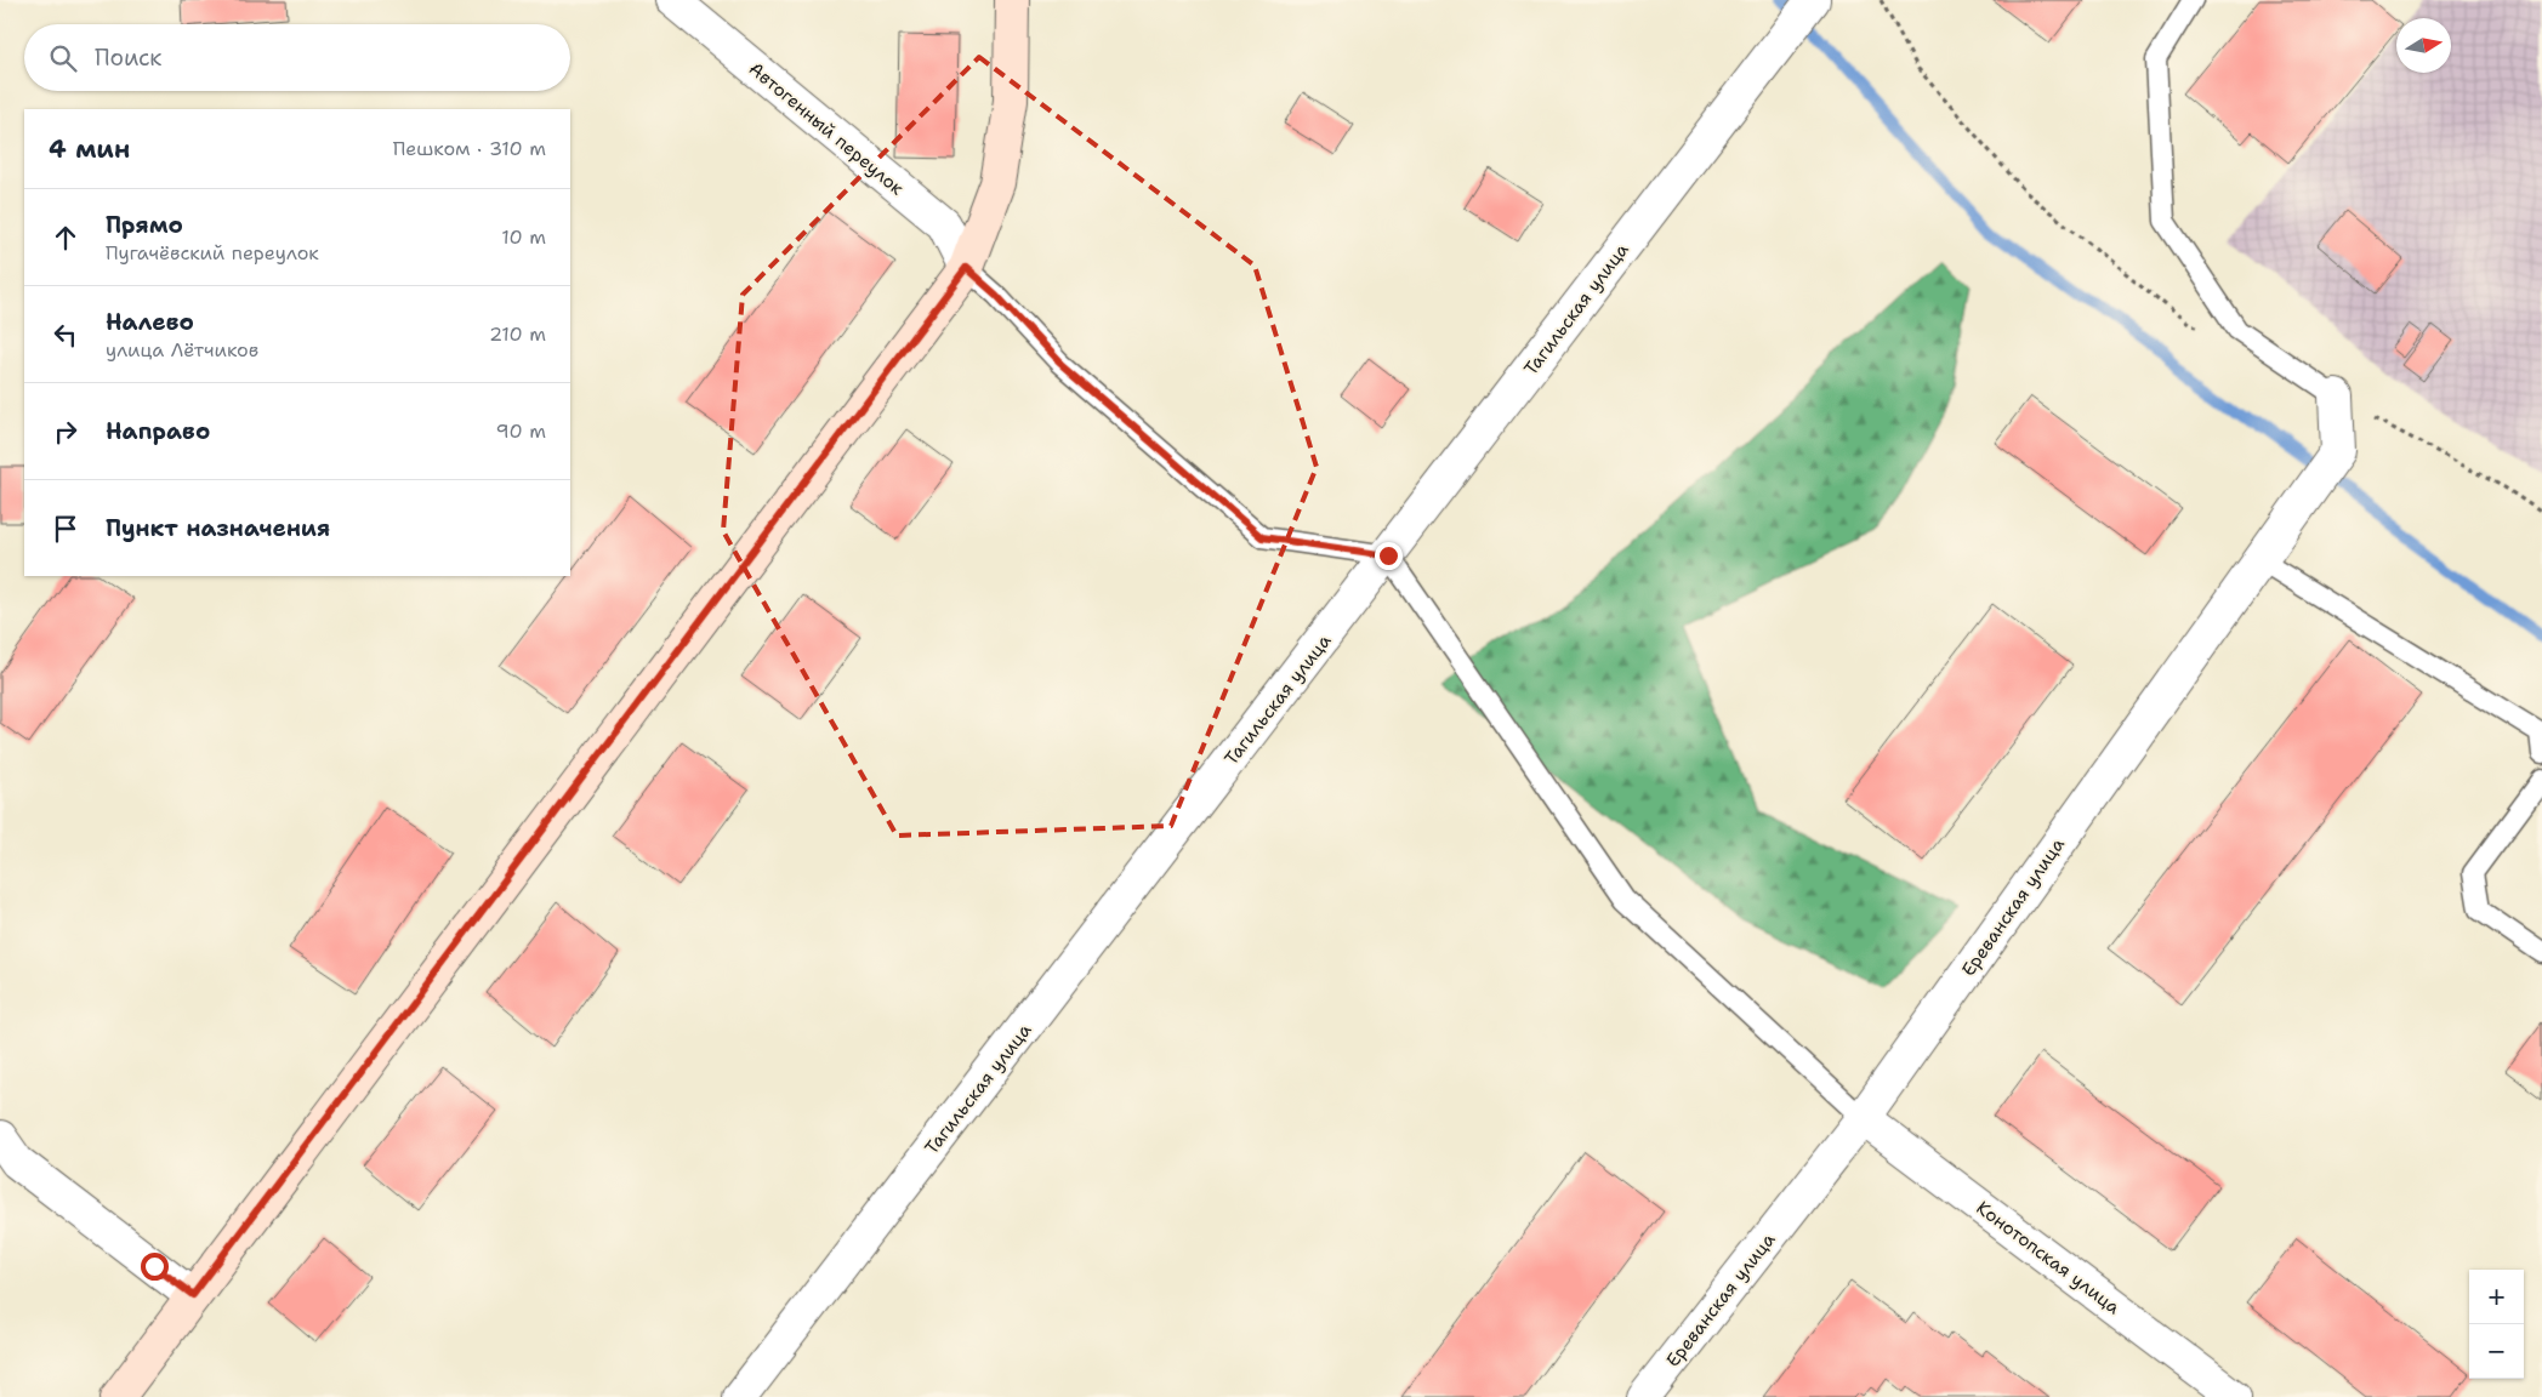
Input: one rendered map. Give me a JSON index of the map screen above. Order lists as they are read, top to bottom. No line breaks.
{"streets":{"street":["Автогенный переулок","Тагильская улица","Ереванская улица","Конотопская улица"]},"crossings":[["Ереванская улица","Конотопская улица"]],"north":"right","page":{"search":"Поиск","heading":["4 мин","Пешком · 310 m"],"list":[["Прямо","Пугачёвский переулок","10 m"],["Налево","улица Лётчиков","210 m"],["Направо","90 m"],"Пункт назначения"],"map_buttons":["+","−"]}}
